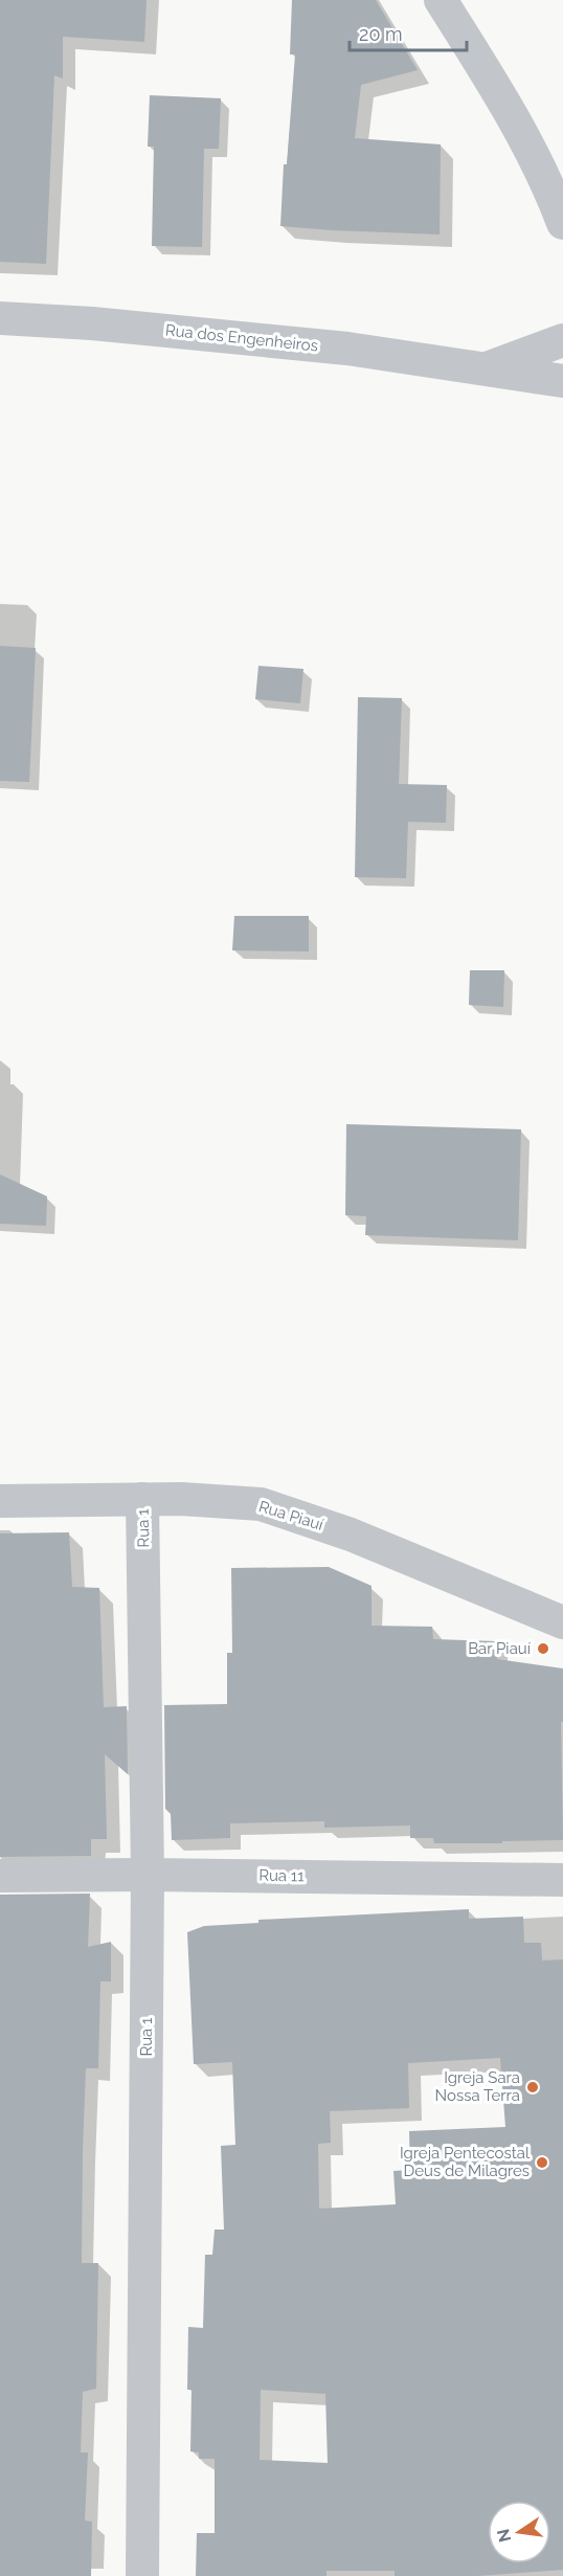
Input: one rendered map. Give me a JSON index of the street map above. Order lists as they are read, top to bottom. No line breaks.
{"streets":{"street":["Rua dos Engenheiros","Rua Piauí","Rua 1","Rua 11"]},"crossings":[["Rua Piauí","Rua 1"],["Rua 1","Rua 11"]],"places":["Bar Piauí","Igreja Sara Nossa Terra","Igreja Pentecostal Deus de Milagres"],"scale_bar":"20 m","north":"left"}
